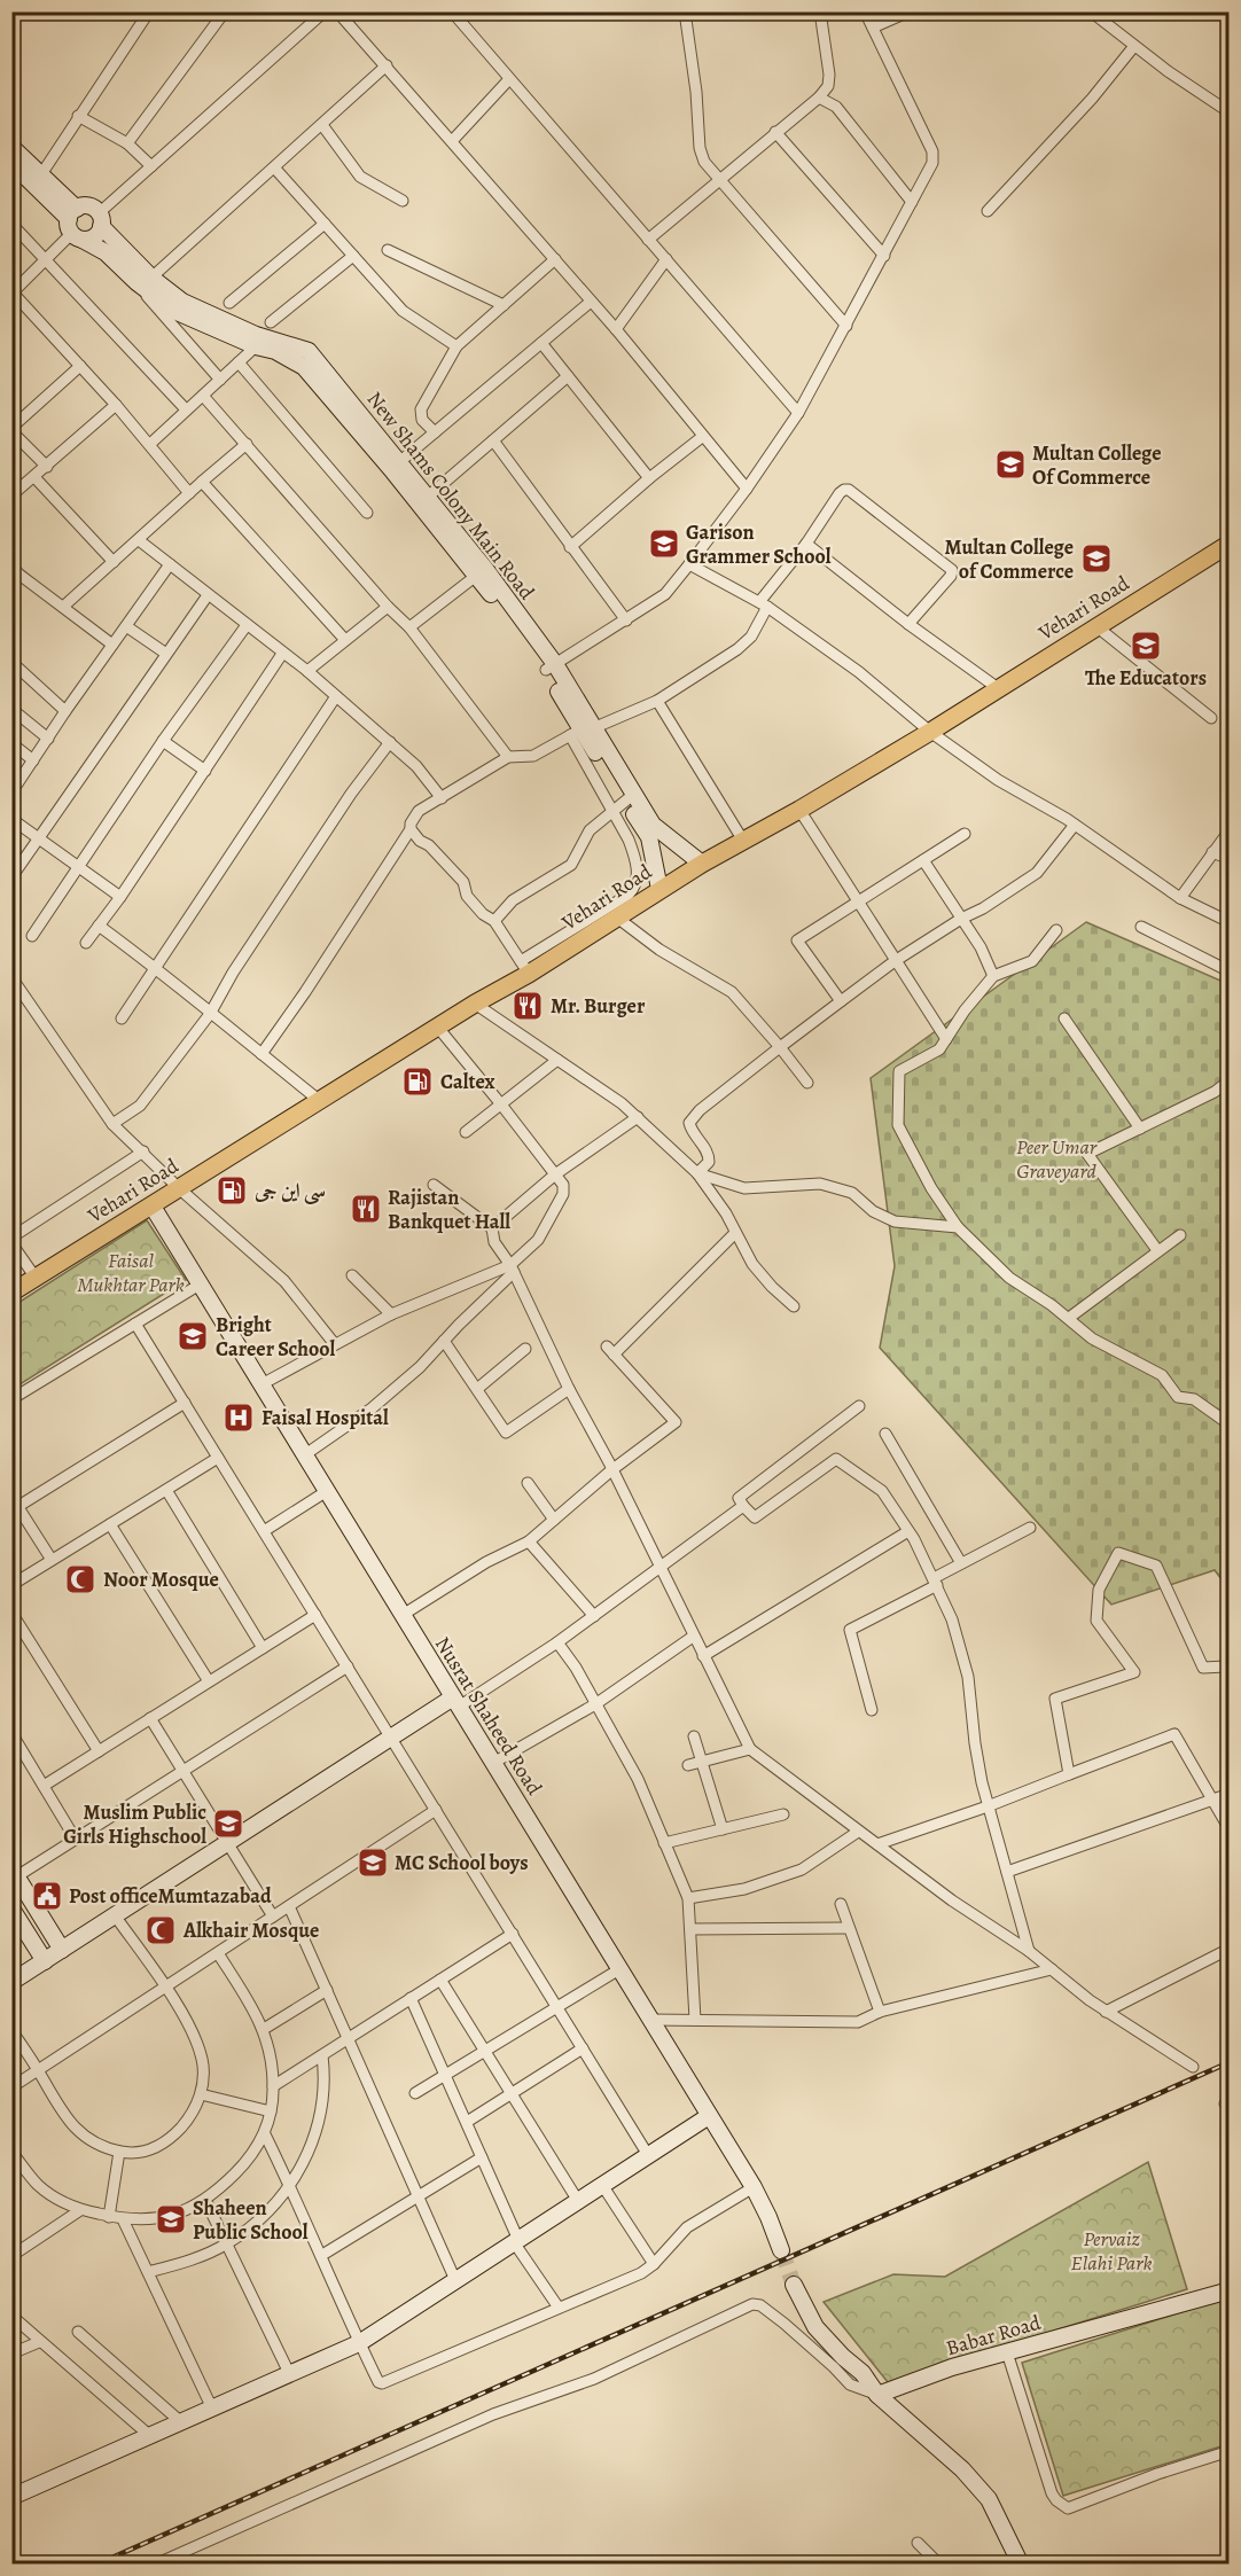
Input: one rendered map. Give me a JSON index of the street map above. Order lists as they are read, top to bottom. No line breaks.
{"streets":{"main road":["Vehari Road"],"street":["New Shams Colony Main Road","Nusrat Shaheed Road","Babar Road"]},"crossings":[["New Shams Colony Main Road","Vehari Road"],["Vehari Road","Nusrat Shaheed Road"]],"parks":["Peer Umar Graveyard","Faisal Mukhtar Park","Pervaiz Elahi Park"],"places":{"school or university":["Multan College Of Commerce","Garison Grammer School","Multan College of Commerce","The Educators","Bright Career School","Muslim Public Girls Highschool","MC School boys","Shaheen Public School"],"restaurant":["Mr. Burger","Rajistan Bankquet Hall"],"fuel station":["Caltex","سی این جی"],"hospital":["Faisal Hospital"],"mosque":["Noor Mosque","Alkhair Mosque"],"public building":["Post officeMumtazabad"]}}
